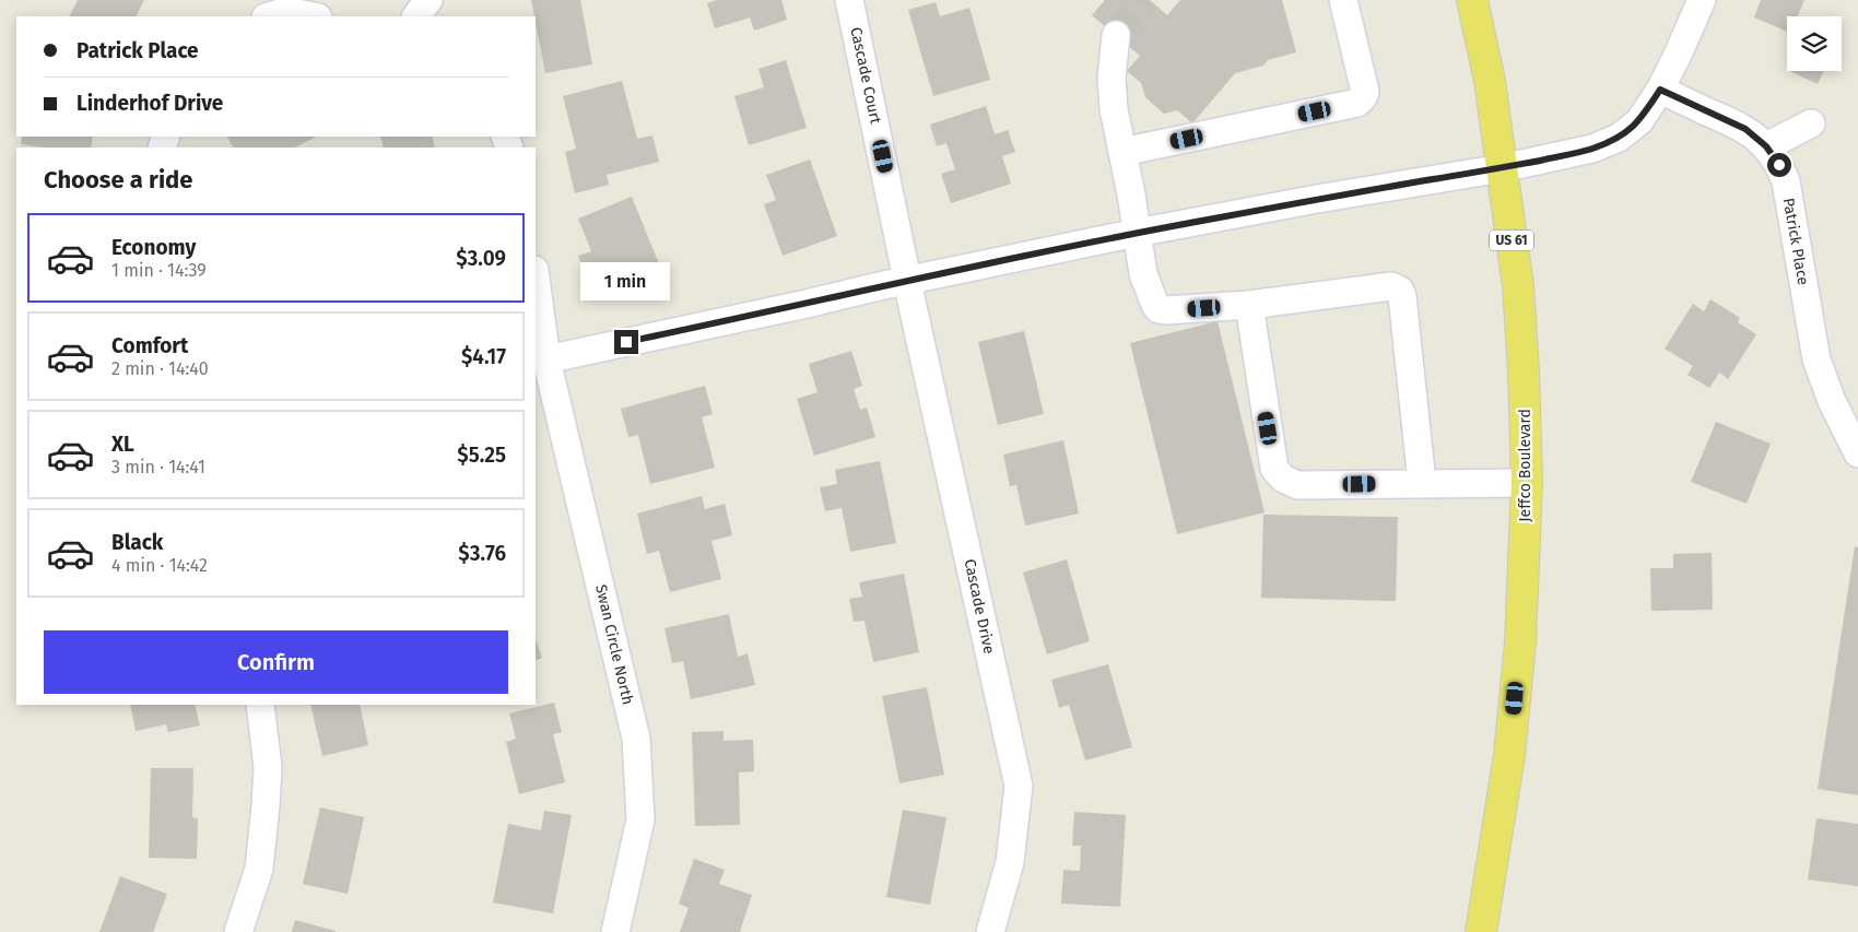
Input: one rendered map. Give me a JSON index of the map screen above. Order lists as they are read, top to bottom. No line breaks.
{"streets":{"main road":["US 61","Jeffco Boulevard"],"street":["Cascade Court","Patrick Place","Cascade Drive","Swan Circle North"]},"crossings":[["Cascade Court","Cascade Drive"]],"page":{"banner":["Patrick Place","Linderhof Drive"],"heading":"Choose a ride","list":[{"name":"Economy","note":"1 min · 14:39","value":"$3.09"},{"name":"Comfort","note":"2 min · 14:40","value":"$4.17"},{"name":"XL","note":"3 min · 14:41","value":"$5.25"},{"name":"Black","note":"4 min · 14:42","value":"$3.76"}],"bubble":"1 min","buttons":"Confirm"}}
